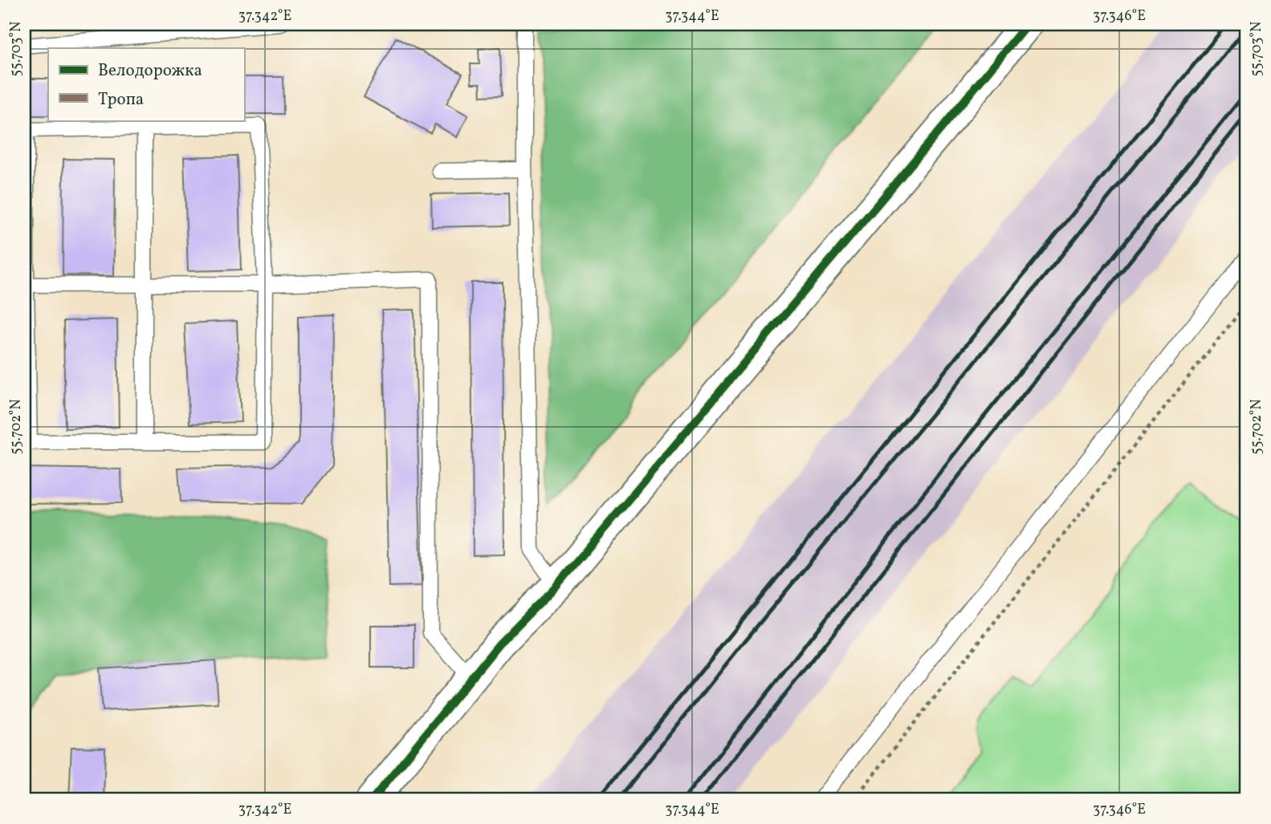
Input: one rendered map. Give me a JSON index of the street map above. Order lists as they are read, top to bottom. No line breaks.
{"legend":["Велодорожка","Тропа"],"coordinates":["37.342°E","37.344°E","37.346°E","55.703°N","55.702°N"]}
